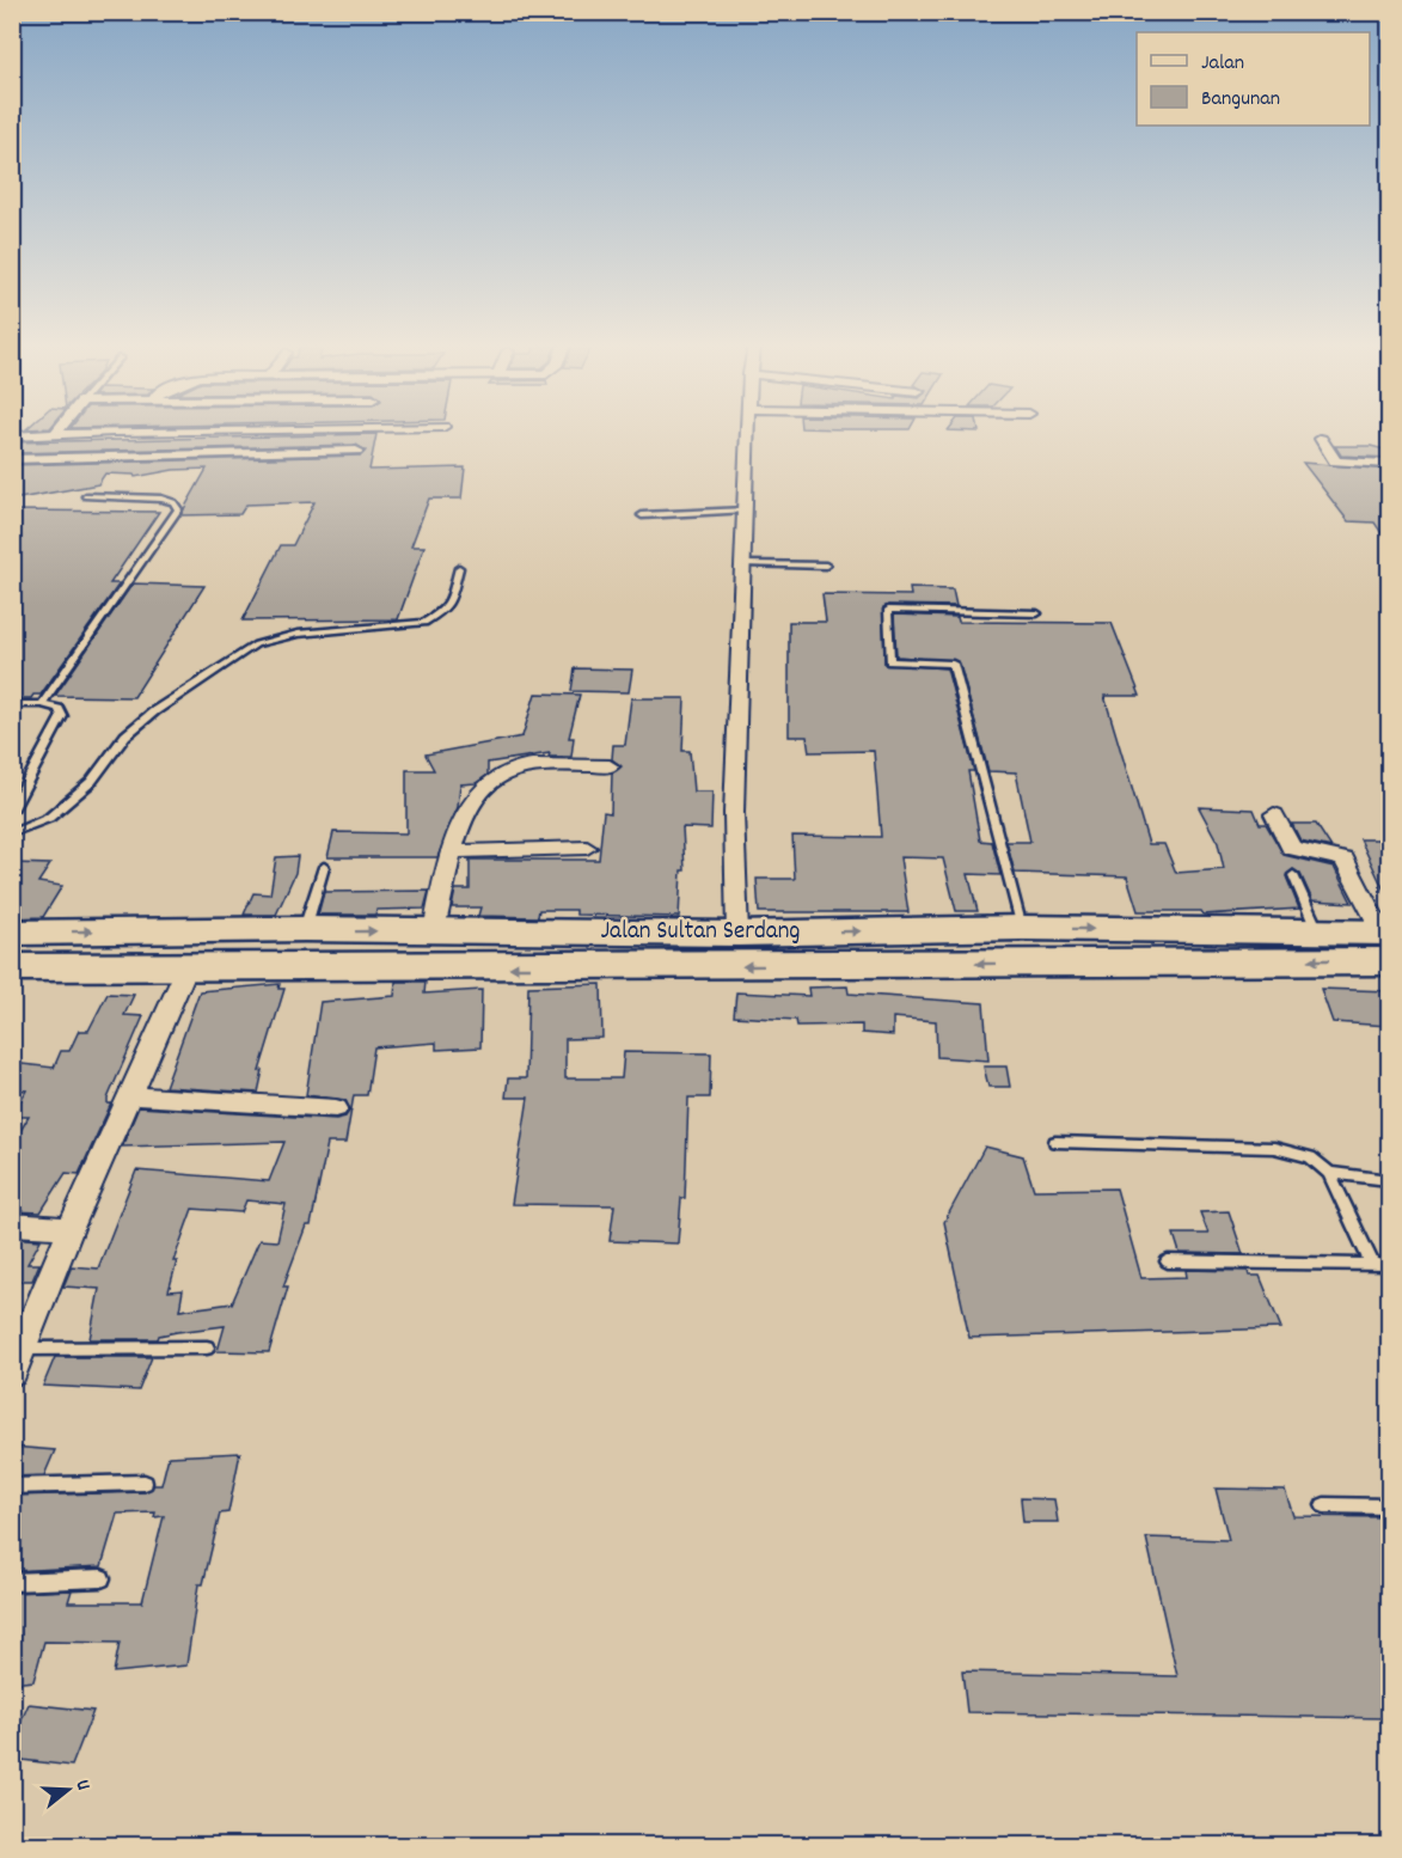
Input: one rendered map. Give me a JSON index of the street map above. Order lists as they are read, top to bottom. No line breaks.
{"streets":{"highway":["Jalan Sultan Serdang"]},"legend":["Jalan","Bangunan"],"north":"right"}
